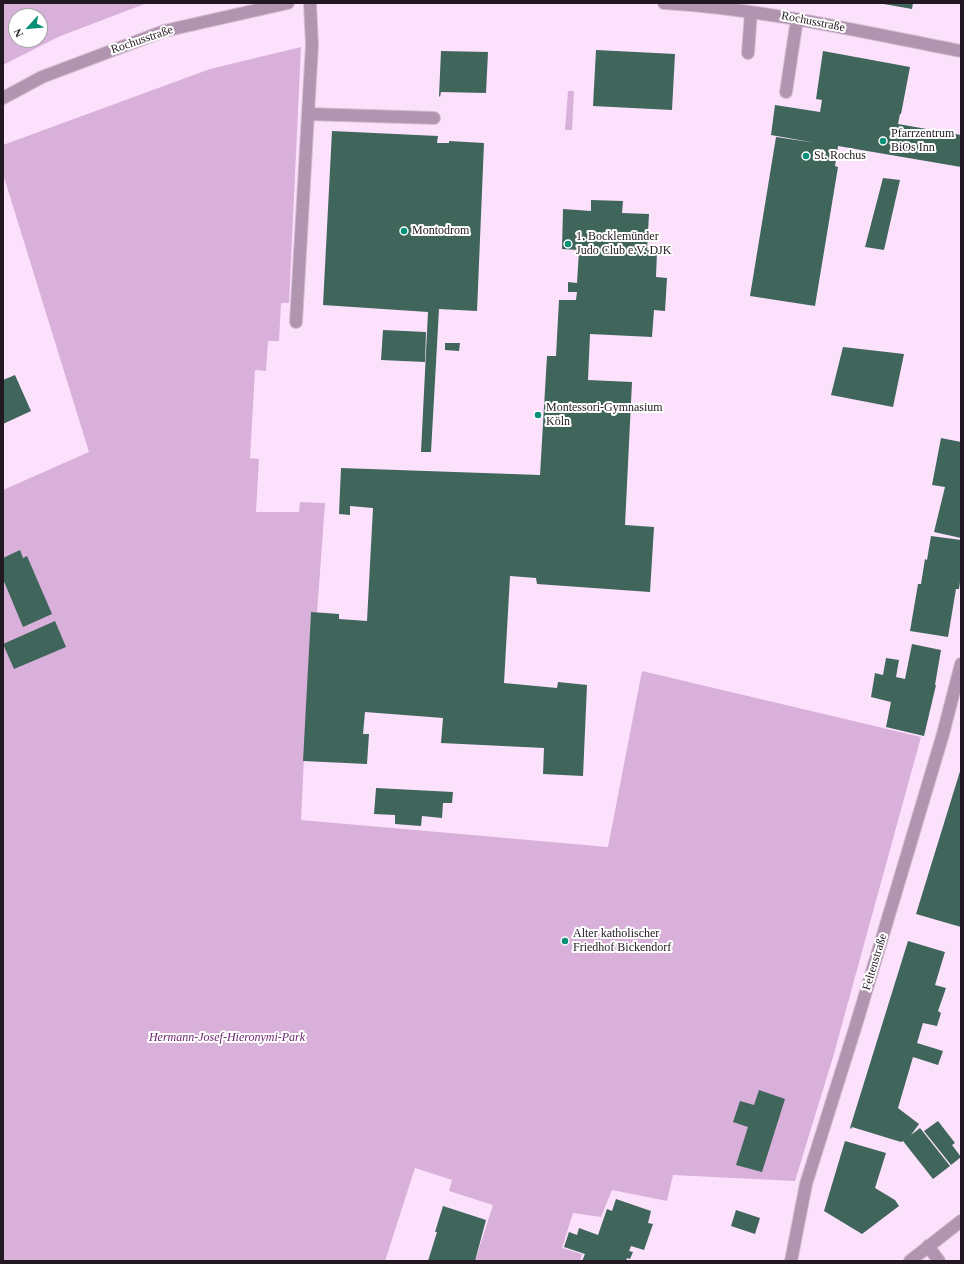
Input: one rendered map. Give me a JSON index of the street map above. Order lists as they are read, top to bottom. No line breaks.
{"streets":{"street":["Rochusstraße","Feltenstraße"]},"parks":["Hermann-Josef-Hieronymi-Park"],"places":["Pfarrzentrum BiOs Inn","St. Rochus","Montodrom","1. Bocklemünder Judo Club e.V. DJK","Montessori-Gymnasium Köln","Alter katholischer Friedhof Bickendorf"],"north":"bottom left"}
